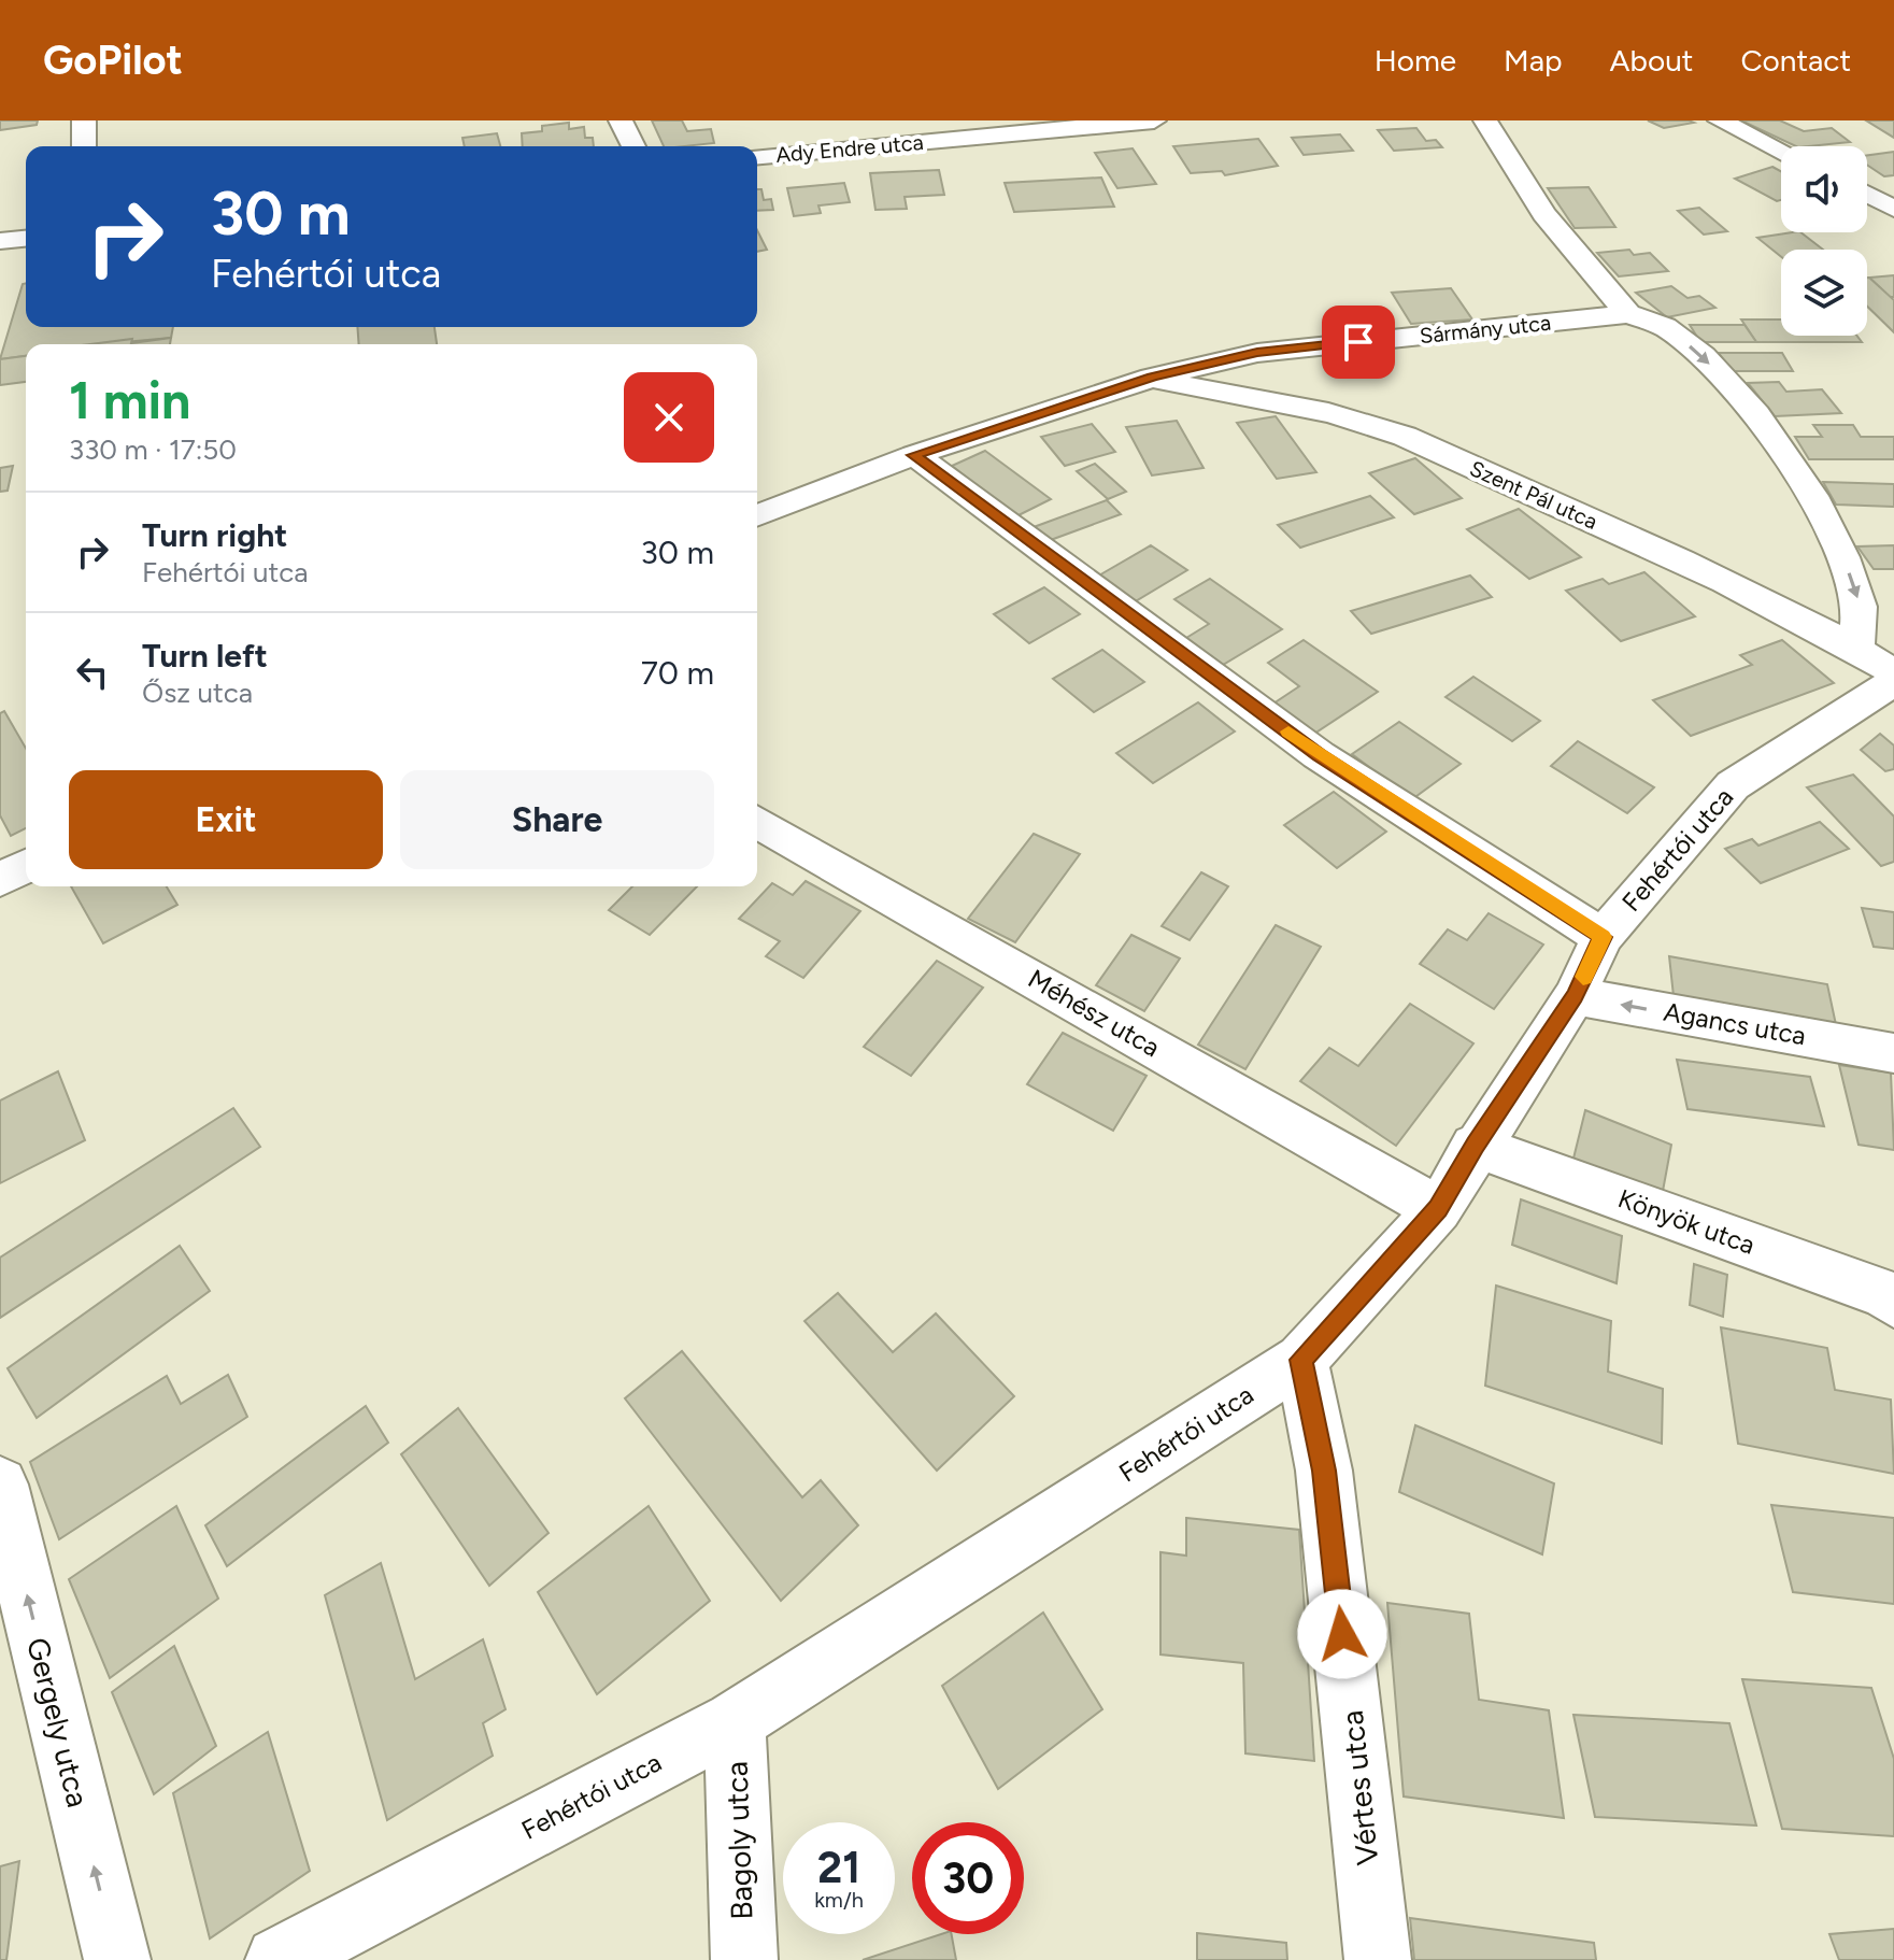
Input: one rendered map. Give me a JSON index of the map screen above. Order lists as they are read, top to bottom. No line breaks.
{"streets":{"street":["Ady Endre utca","Sármány utca","Szent Pál utca","Fehértói utca","Méhész utca","Agancs utca","Könyök utca","Gergely utca","Vértes utca","Bagoly utca"]},"crossings":[["Sármány utca","Szent Pál utca"],["Szent Pál utca","Fehértói utca"],["Fehértói utca","Méhész utca"],["Fehértói utca","Agancs utca"],["Fehértói utca","Könyök utca"],["Fehértói utca","Vértes utca"],["Fehértói utca","Bagoly utca"]],"one_way":["Agancs utca","Gergely utca"],"page":{"header":"GoPilot","nav":["Home","Map","About","Contact"],"turn":["30 m","Fehértói utca"],"heading":["1 min","330 m · 17:50"],"list":[{"name":"Turn right","note":"Fehértói utca","value":"30 m"},{"name":"Turn left","note":"Ősz utca","value":"70 m"}],"buttons":["Exit","Share"],"speed":"21 km/h","limit":"30"}}
